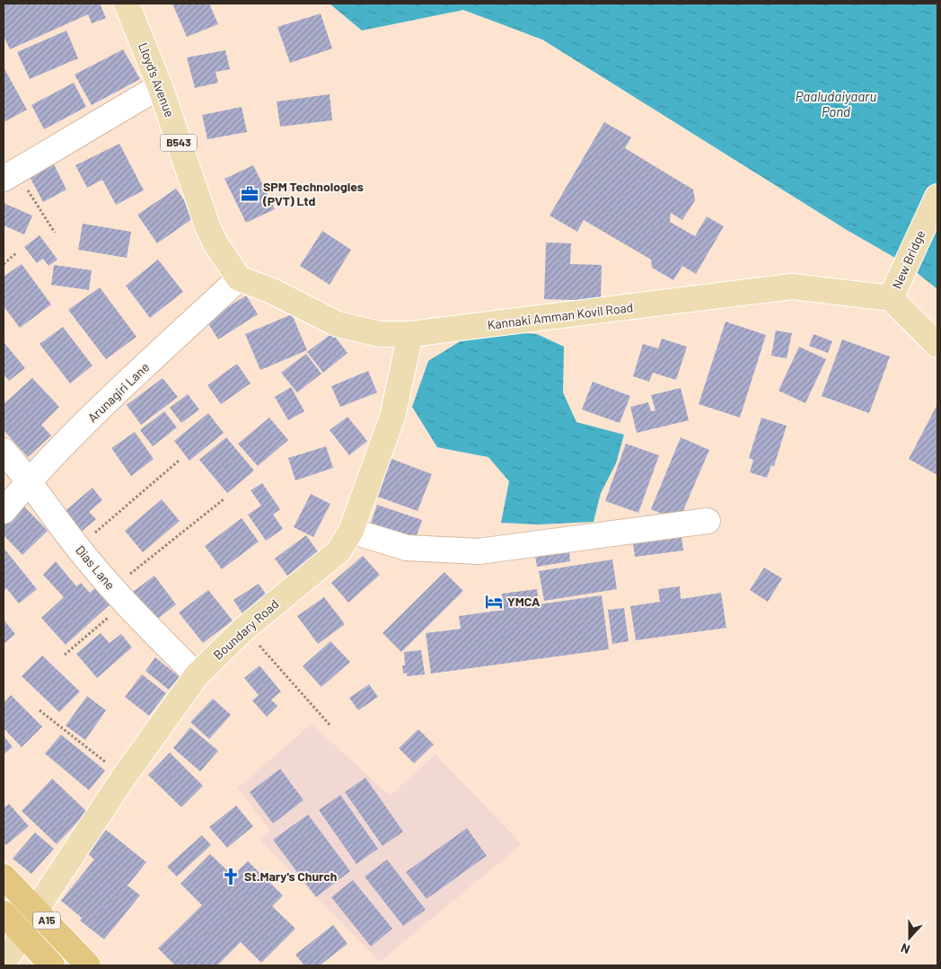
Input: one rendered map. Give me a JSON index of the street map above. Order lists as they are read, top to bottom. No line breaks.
{"streets":{"highway":["A15"],"main road":["Lloyd’s Avenue","B543","New Bridge","Kannaki Amman Kovil Road","Boundary Road"],"street":["Arunagiri Lane","Dias Lane"]},"crossings":[["Lloyd’s Avenue","Kannaki Amman Kovil Road"],["Lloyd’s Avenue","Arunagiri Lane"],["New Bridge","Kannaki Amman Kovil Road"],["Kannaki Amman Kovil Road","Arunagiri Lane"],["Kannaki Amman Kovil Road","Boundary Road"],["Arunagiri Lane","Dias Lane"],["Dias Lane","Boundary Road"],["Boundary Road","A15"]],"water":["Paaludaiyaaru Pond"],"places":{"office":["SPM Technologies (PVT) Ltd"],"hotel":["YMCA"],"church":["St.Mary's Church"]},"north":"bottom"}
